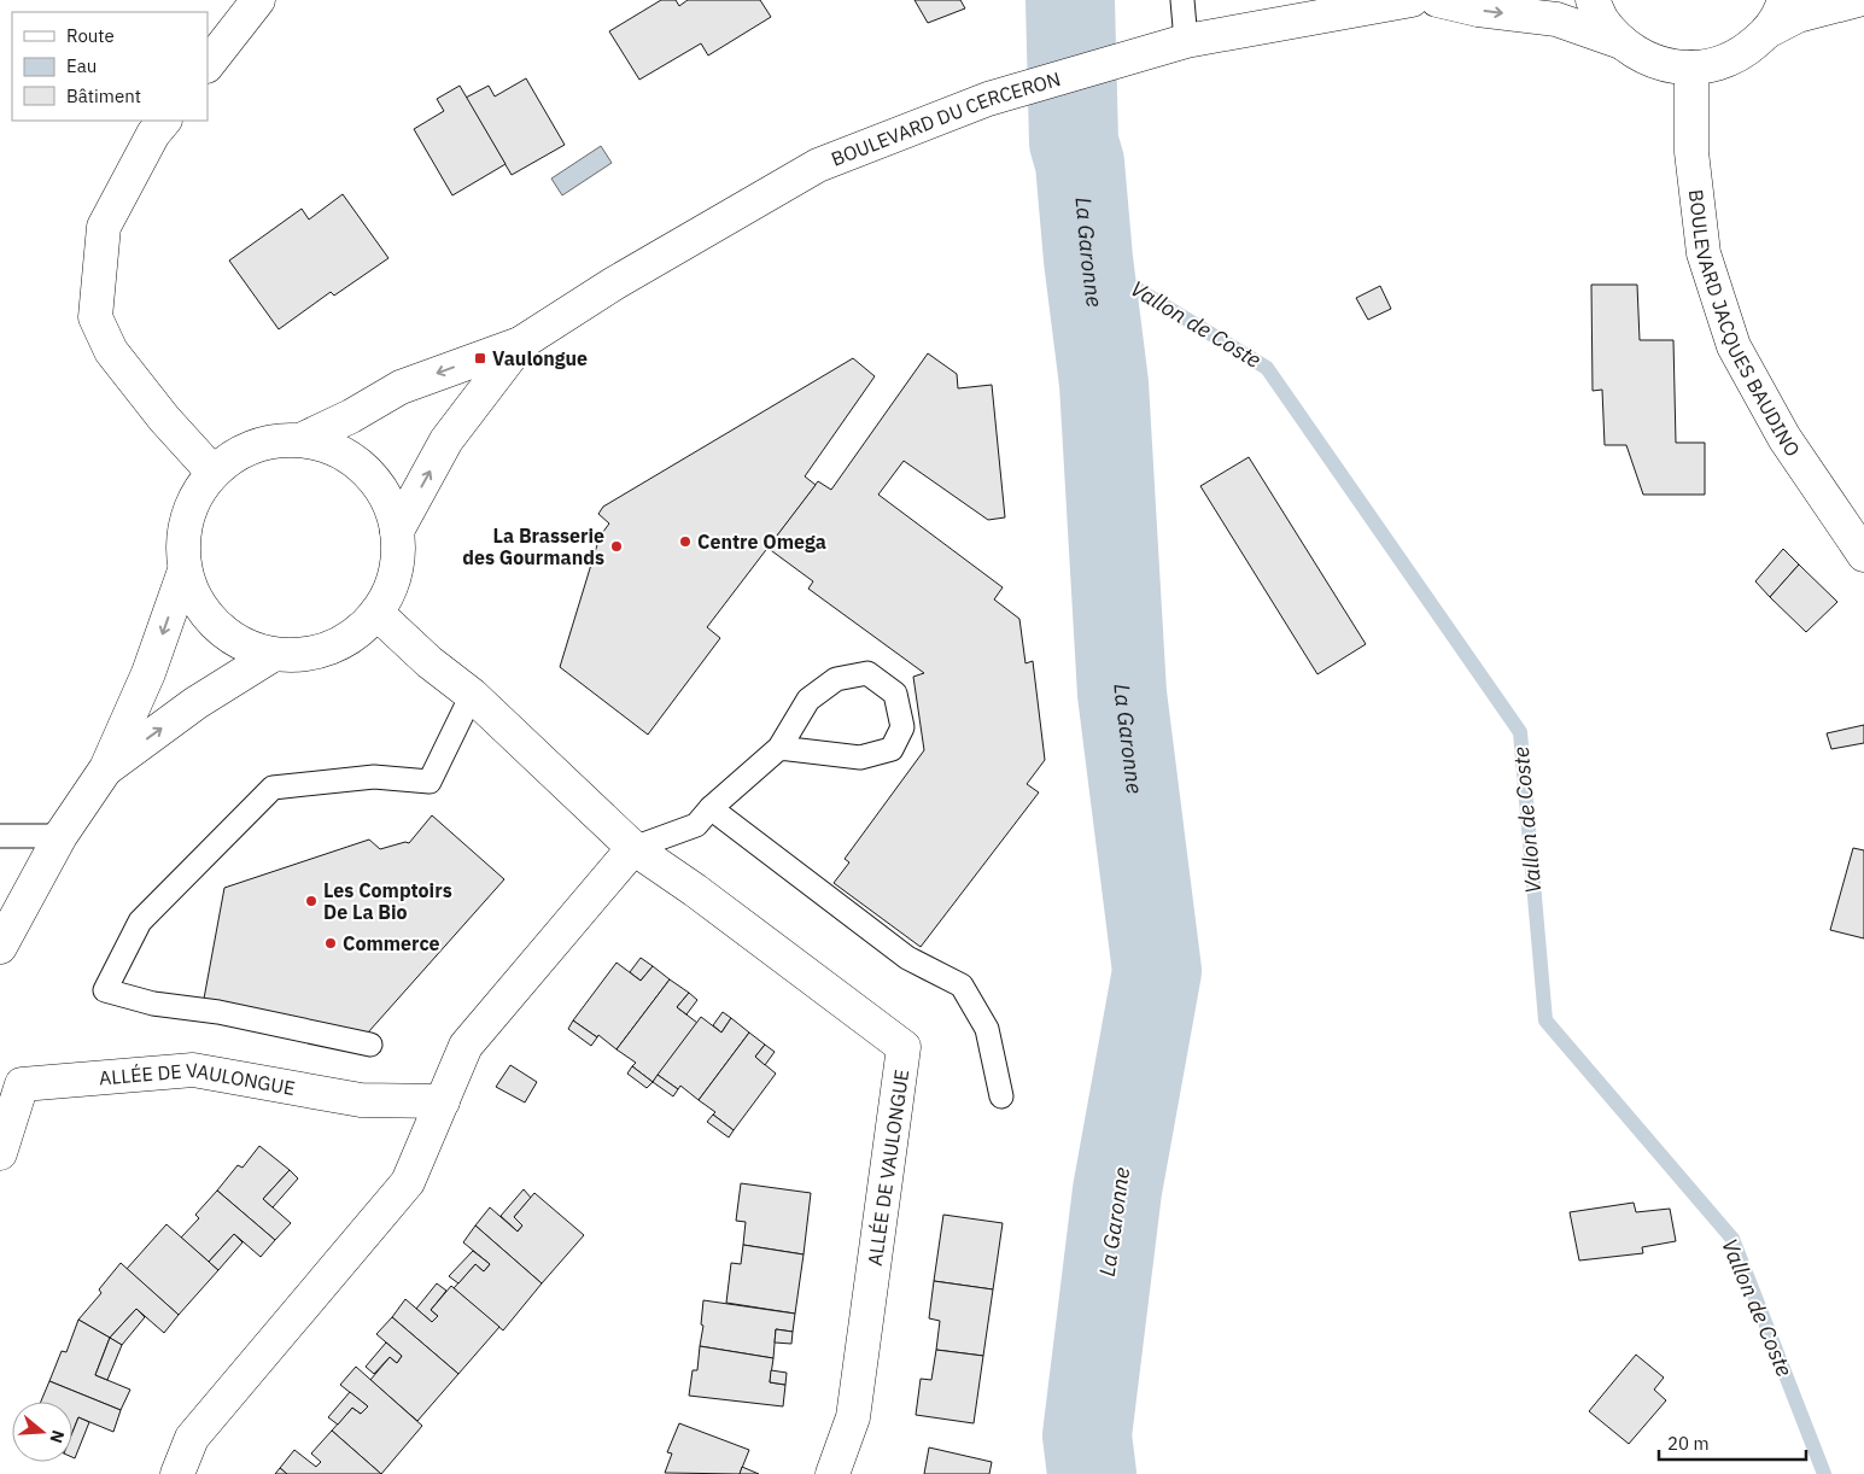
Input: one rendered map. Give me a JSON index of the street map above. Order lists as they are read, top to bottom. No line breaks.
{"streets":{"street":["BOULEVARD DU CERCERON","BOULEVARD JACQUES BAUDINO","ALLÉE DE VAULONGUE"]},"water":["La Garonne","Vallon de Coste"],"places":{"transit":["Vaulongue"],"other":["Centre Omega","La Brasserie des Gourmands","Les Comptoirs De La Bio","Commerce"]},"legend":["Route","Eau","Bâtiment"],"scale_bar":"20 m","north":"right"}
